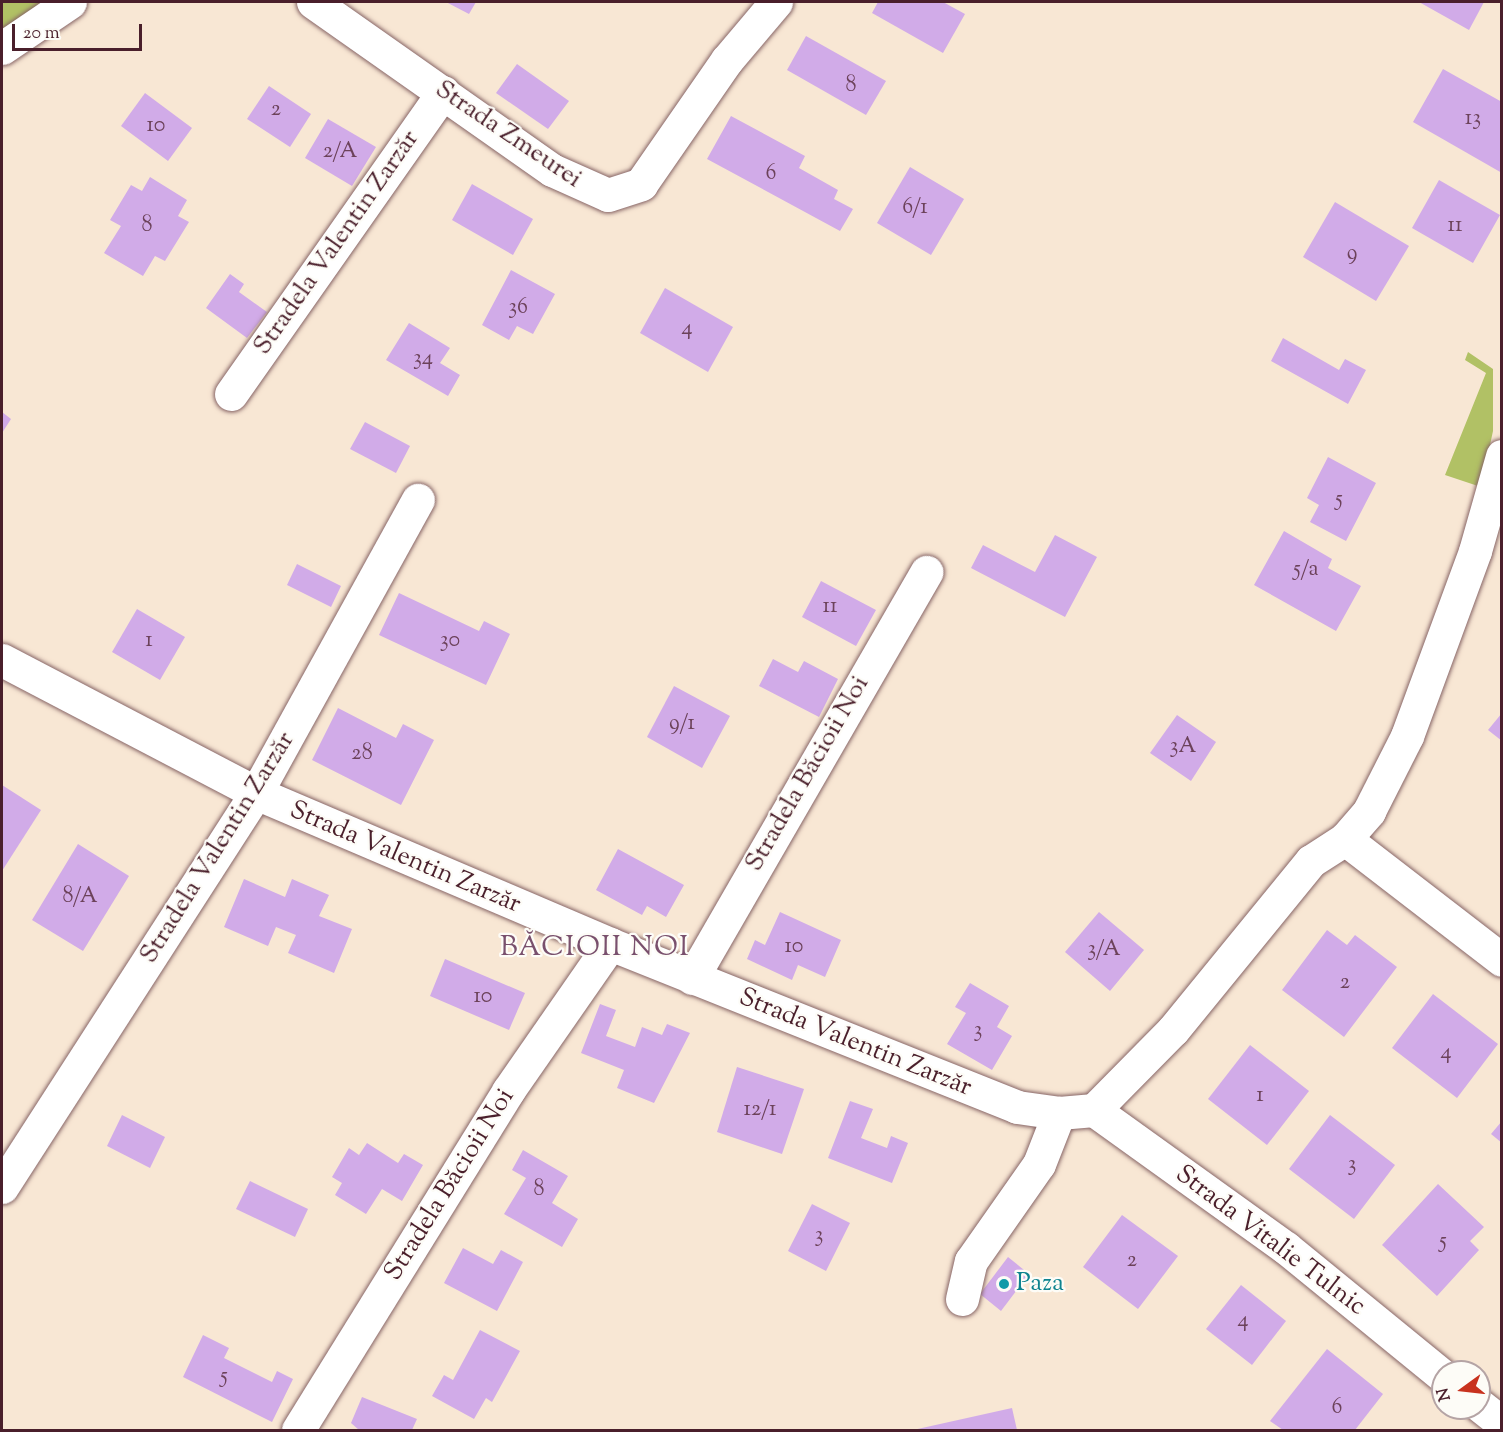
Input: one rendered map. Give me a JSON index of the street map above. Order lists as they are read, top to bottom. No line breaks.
{"streets":{"street":["Strada Zmeurei","Stradela Valentin Zarzăr","Stradela Băcioii Noi","Strada Valentin Zarzăr","Strada Vitalie Tulnic"]},"crossings":[["Strada Zmeurei","Stradela Valentin Zarzăr"],["Stradela Valentin Zarzăr","Strada Valentin Zarzăr"],["Stradela Băcioii Noi","Strada Valentin Zarzăr"],["Strada Valentin Zarzăr","Strada Vitalie Tulnic"]],"districts":["BĂCIOII NOI"],"places":["Paza"],"house_numbers":["8","2","13","10","2/A","6","6/1","8","11","9","36","4","34","5","5/a","11","1","30","9/1","3A","28","8/A","10","3/A","2","10","3","4","1","12/1","3","8","3","5","2","4","5","6"],"scale_bar":"20 m","north":"left"}
